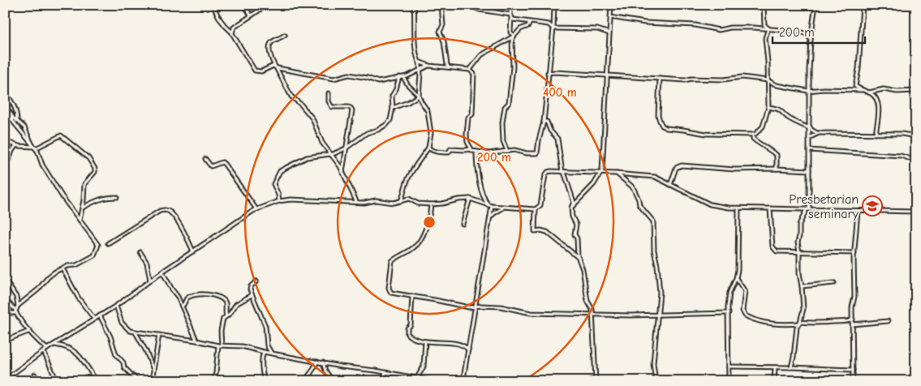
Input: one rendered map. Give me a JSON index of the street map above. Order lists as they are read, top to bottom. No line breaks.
{"places":{"school or university":["Presbetarian seminary"]},"scale_bar":"200 m","rings":["400 m","200 m"]}
